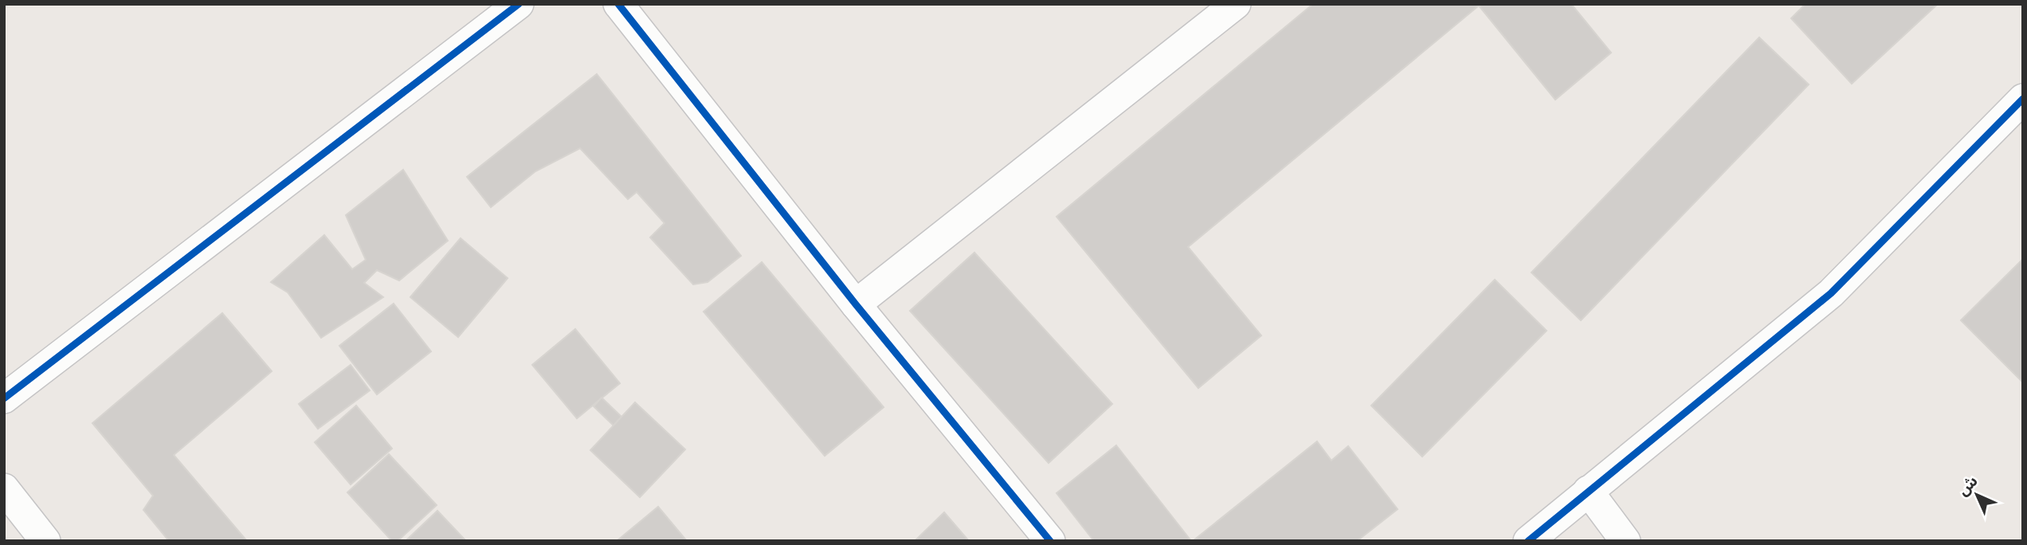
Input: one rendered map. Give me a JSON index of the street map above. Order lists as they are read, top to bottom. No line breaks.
{"north":"top left"}
